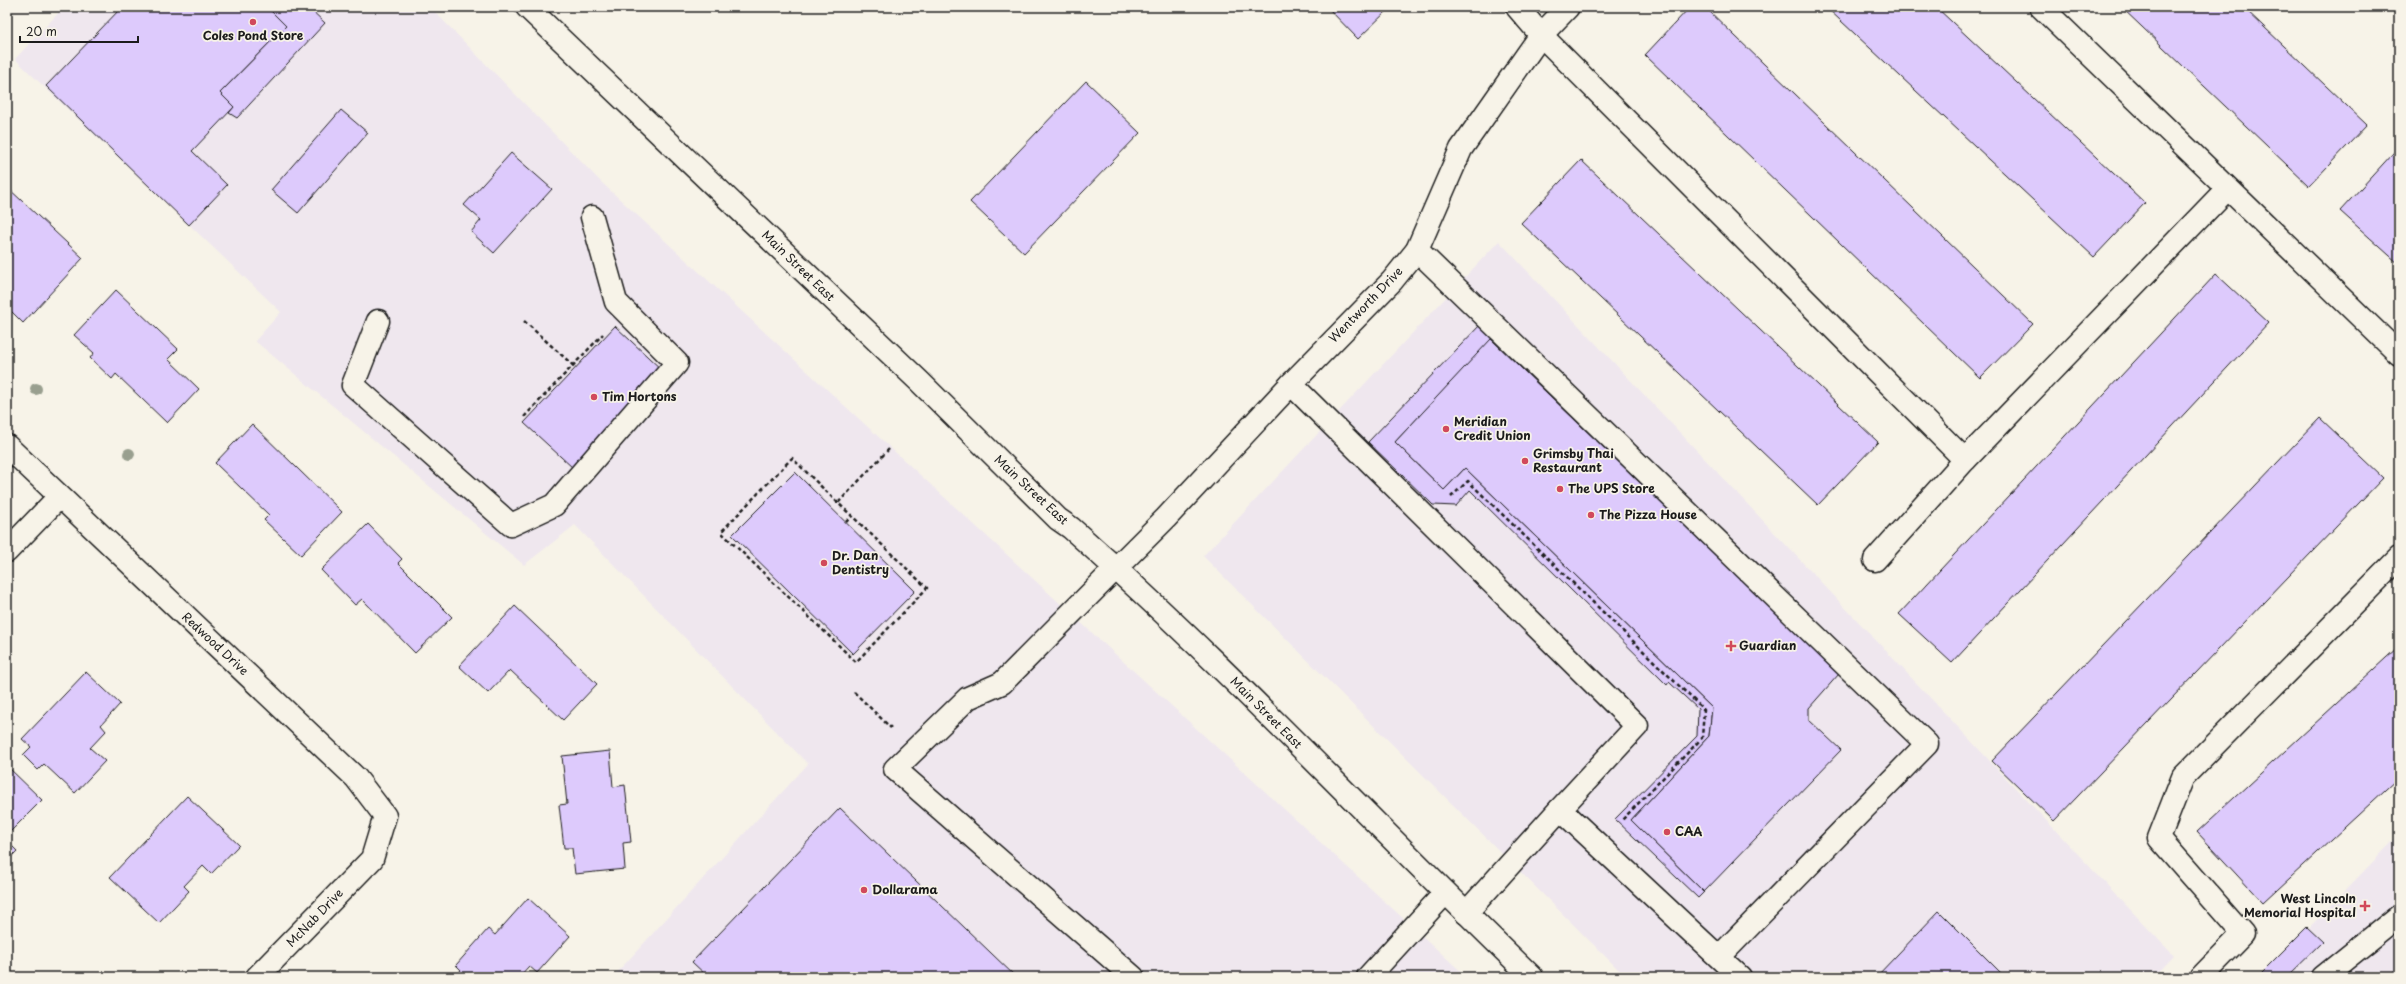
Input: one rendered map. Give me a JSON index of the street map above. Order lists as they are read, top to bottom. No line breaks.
{"streets":{"street":["Main Street East","Wentworth Drive","Redwood Drive","McNab Drive"]},"crossings":[["Main Street East","Wentworth Drive"],["Redwood Drive","McNab Drive"]],"places":{"other":["Coles Pond Store","Tim Hortons","Meridian Credit Union","Grimsby Thai Restaurant","The UPS Store","The Pizza House","Dr. Dan Dentistry","CAA","Dollarama"],"health":["Guardian","West Lincoln Memorial Hospital"]},"scale_bar":"20 m"}
